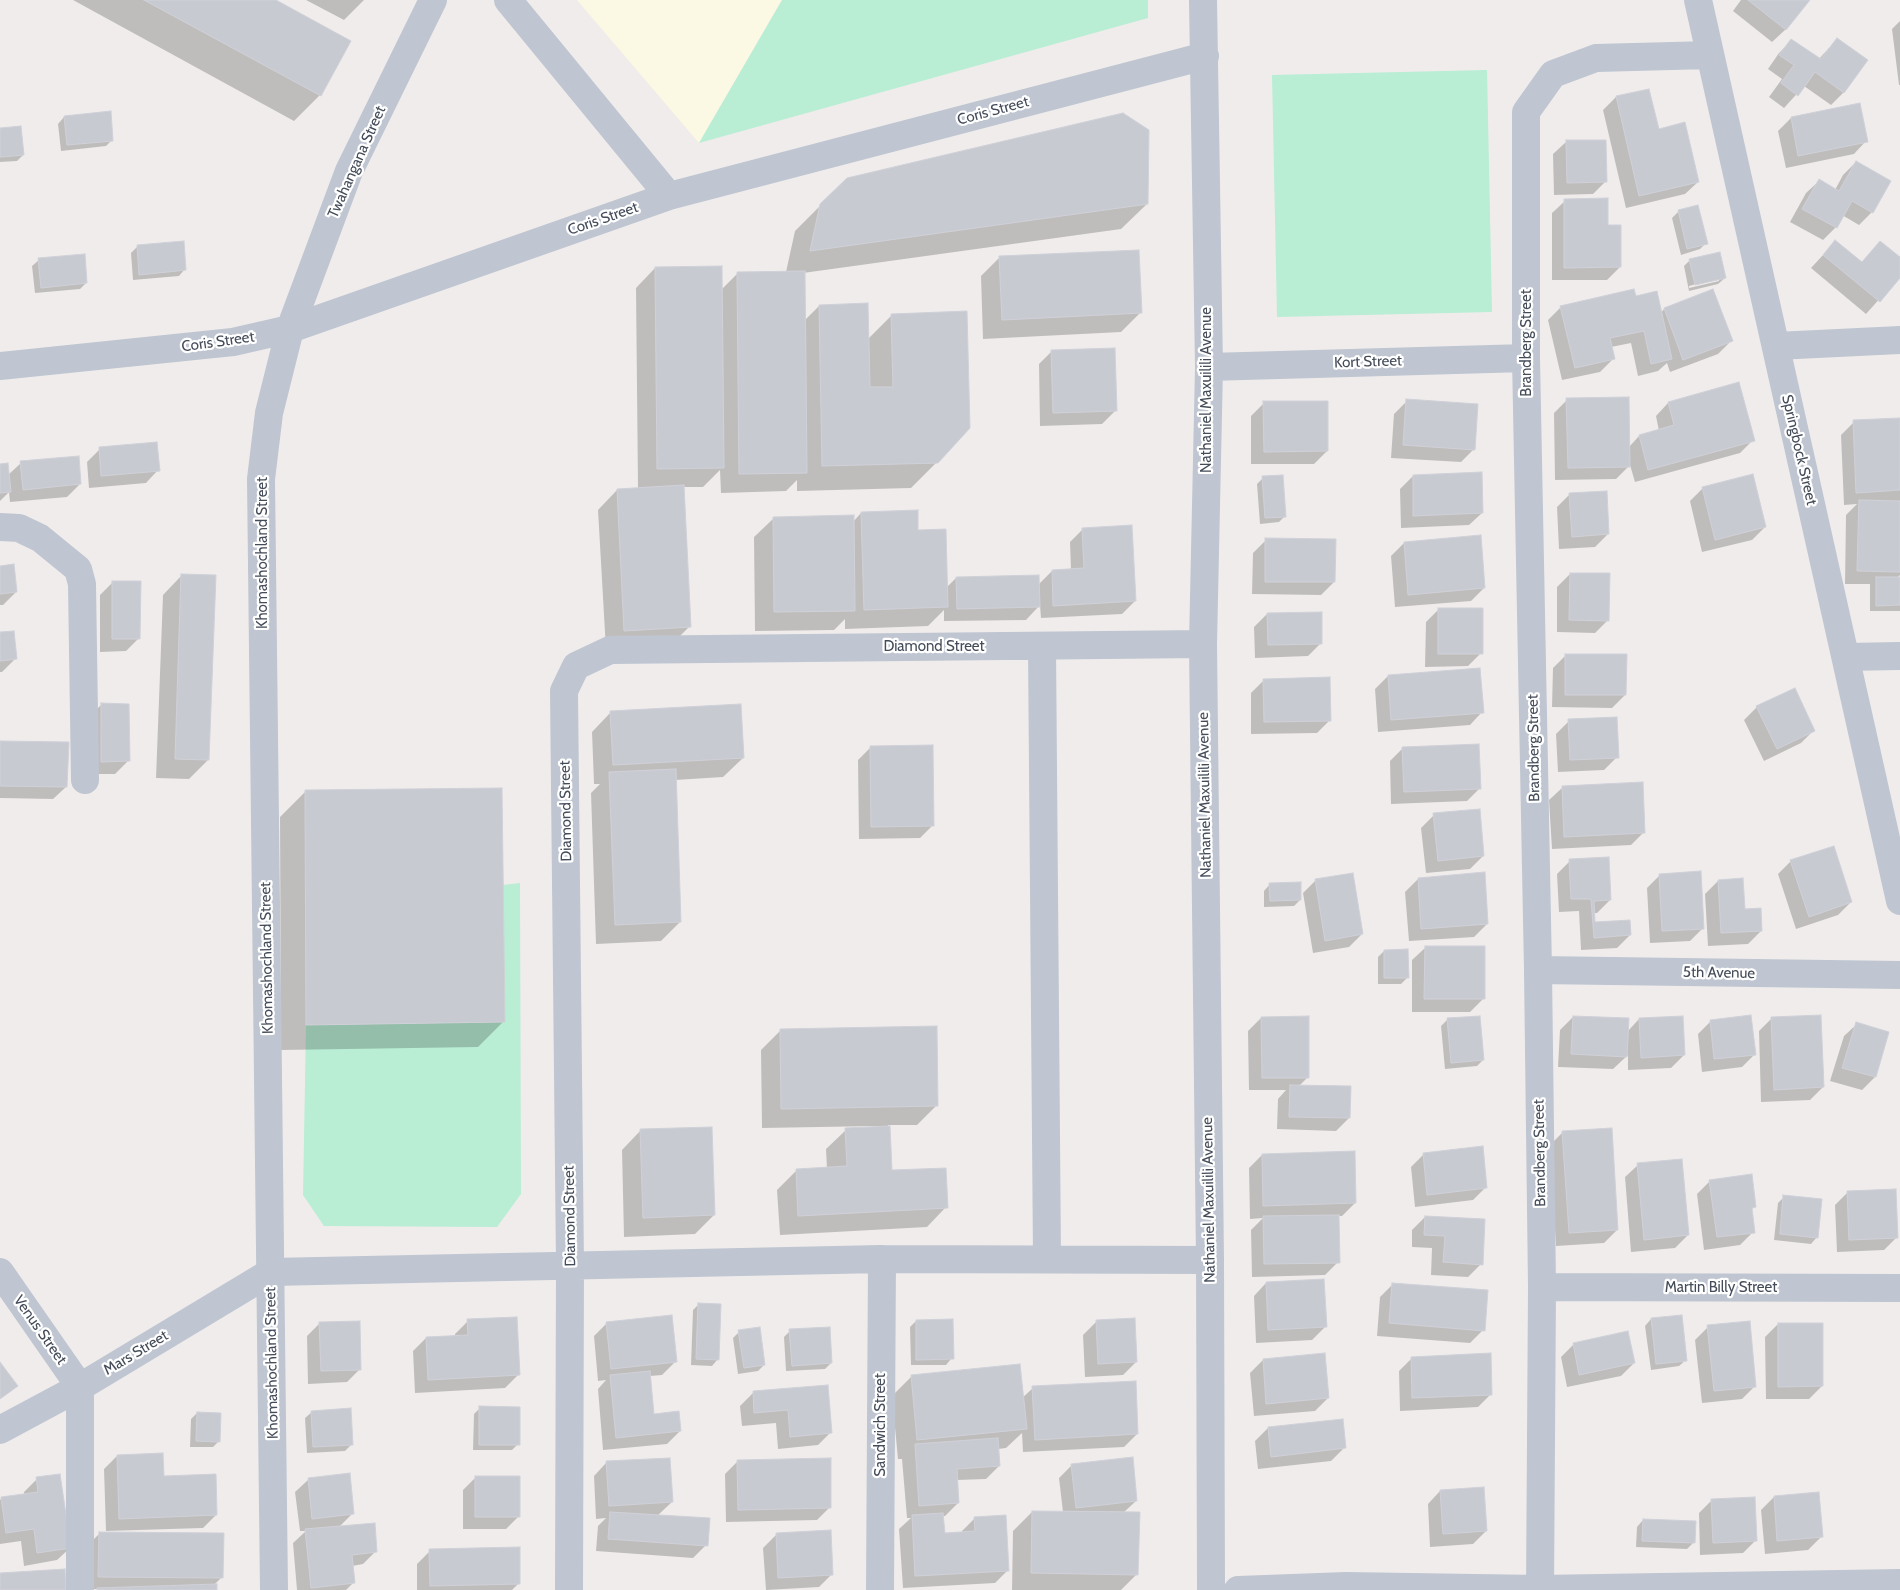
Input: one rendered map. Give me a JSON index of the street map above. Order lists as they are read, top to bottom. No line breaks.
{"streets":{"street":["Coris Street","Twahangana Street","Brandberg Street","Kort Street","Nathaniel Maxuilili Avenue","Springbock Street","Khomashochland Street","Diamond Street","5th Avenue","Martin Billy Street","Venus Street","Mars Street","Sandwich Street"]},"crossings":[["Coris Street","Twahangana Street"],["Coris Street","Nathaniel Maxuilili Avenue"],["Coris Street","Khomashochland Street"],["Twahangana Street","Khomashochland Street"],["Brandberg Street","Kort Street"],["Brandberg Street","Springbock Street"],["Brandberg Street","5th Avenue"],["Brandberg Street","Martin Billy Street"],["Kort Street","Nathaniel Maxuilili Avenue"],["Nathaniel Maxuilili Avenue","Diamond Street"],["Khomashochland Street","Mars Street"],["Venus Street","Mars Street"]]}
